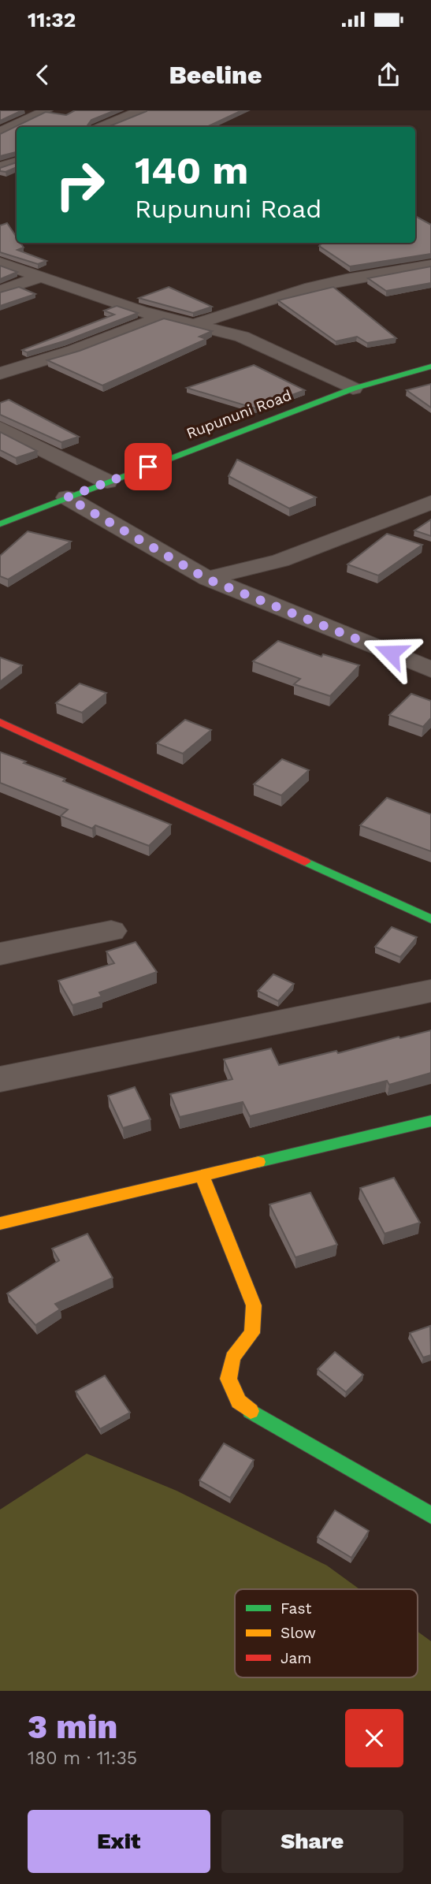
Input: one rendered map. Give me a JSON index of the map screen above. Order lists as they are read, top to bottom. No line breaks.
{"streets":{"street":["Rupununi Road"]},"legend":["Fast","Slow","Jam"],"page":{"status":"11:32","header":"Beeline","turn":["140 m","Rupununi Road"],"heading":["3 min","180 m · 11:35"],"buttons":["Exit","Share"]}}
